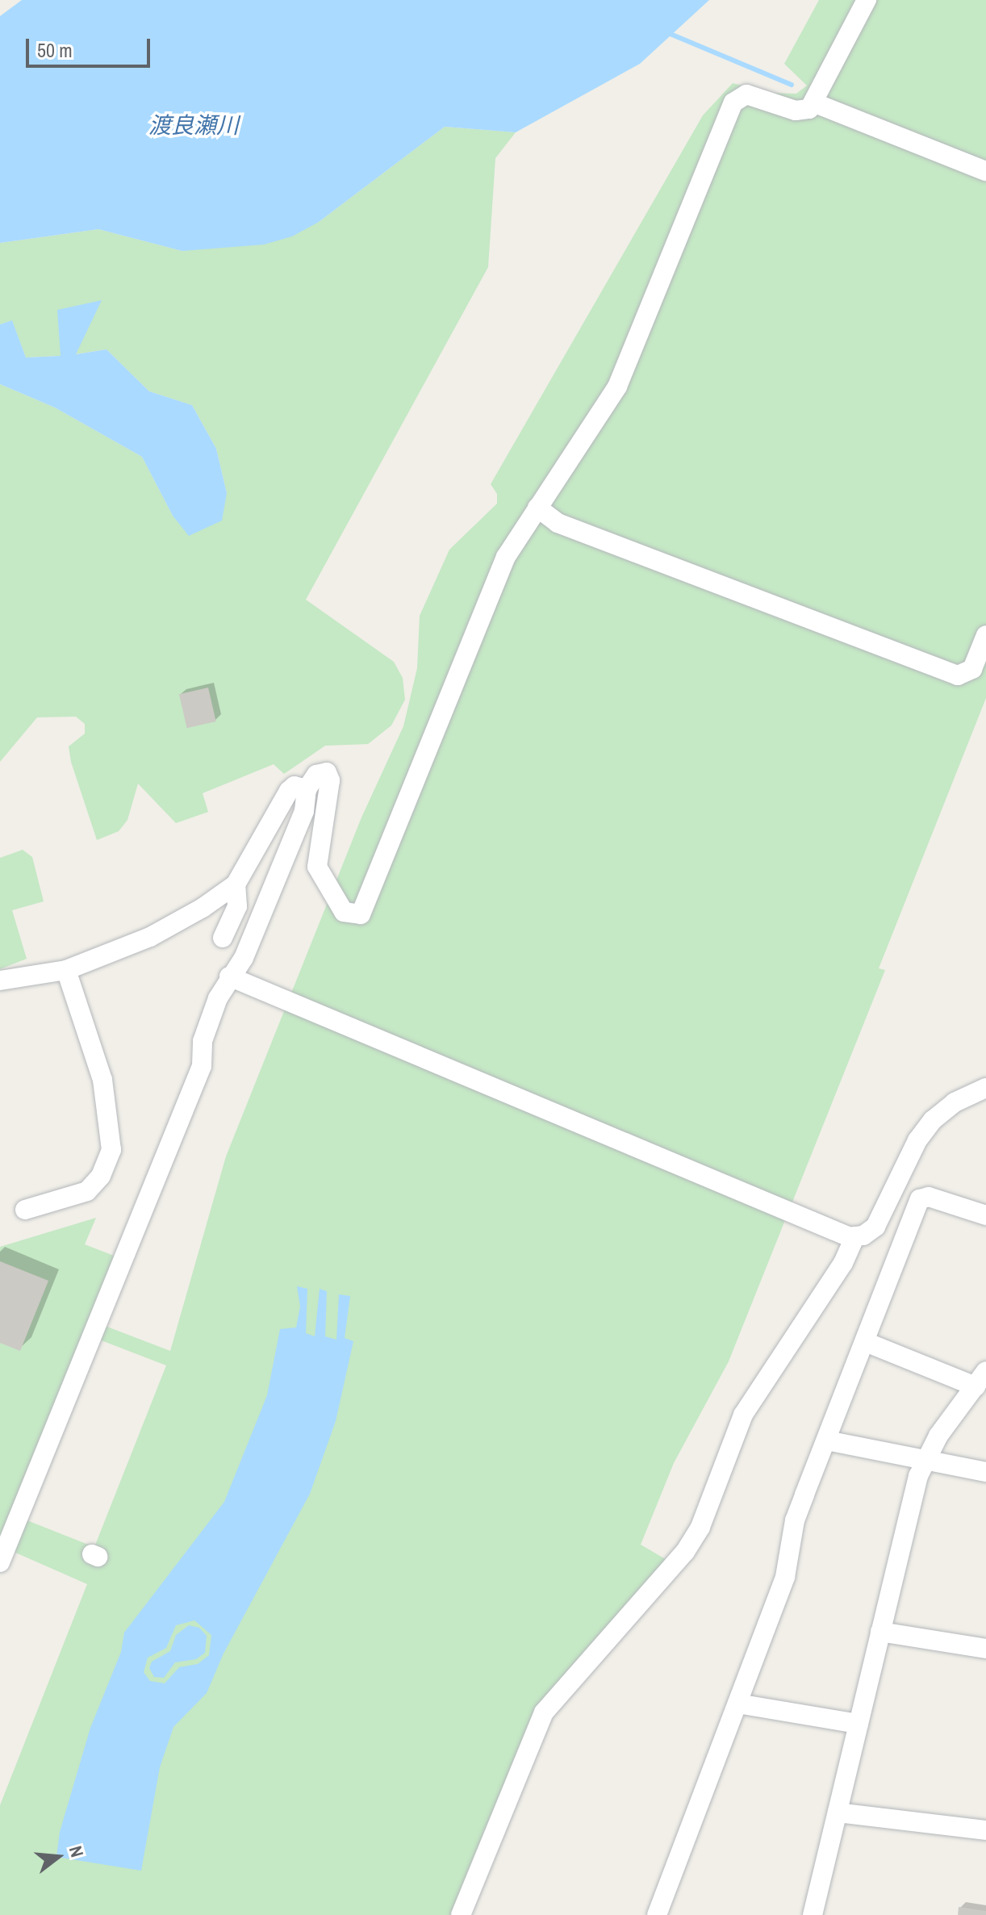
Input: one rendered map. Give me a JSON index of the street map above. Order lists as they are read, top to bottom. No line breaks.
{"water":["渡良瀬川"],"scale_bar":"50 m","north":"right"}
